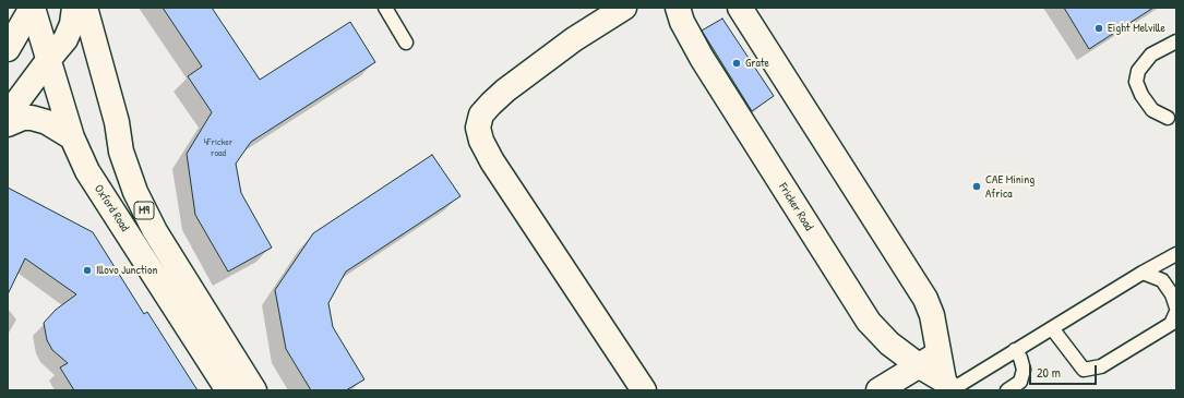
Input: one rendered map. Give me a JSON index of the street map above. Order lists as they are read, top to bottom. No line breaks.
{"streets":{"street":["Fricker Road","Oxford Road","M9"]},"places":["Eight Melville","Grate","CAE Mining Africa","Illovo Junction"],"house_numbers":["4Fricker road"],"scale_bar":"20 m"}
